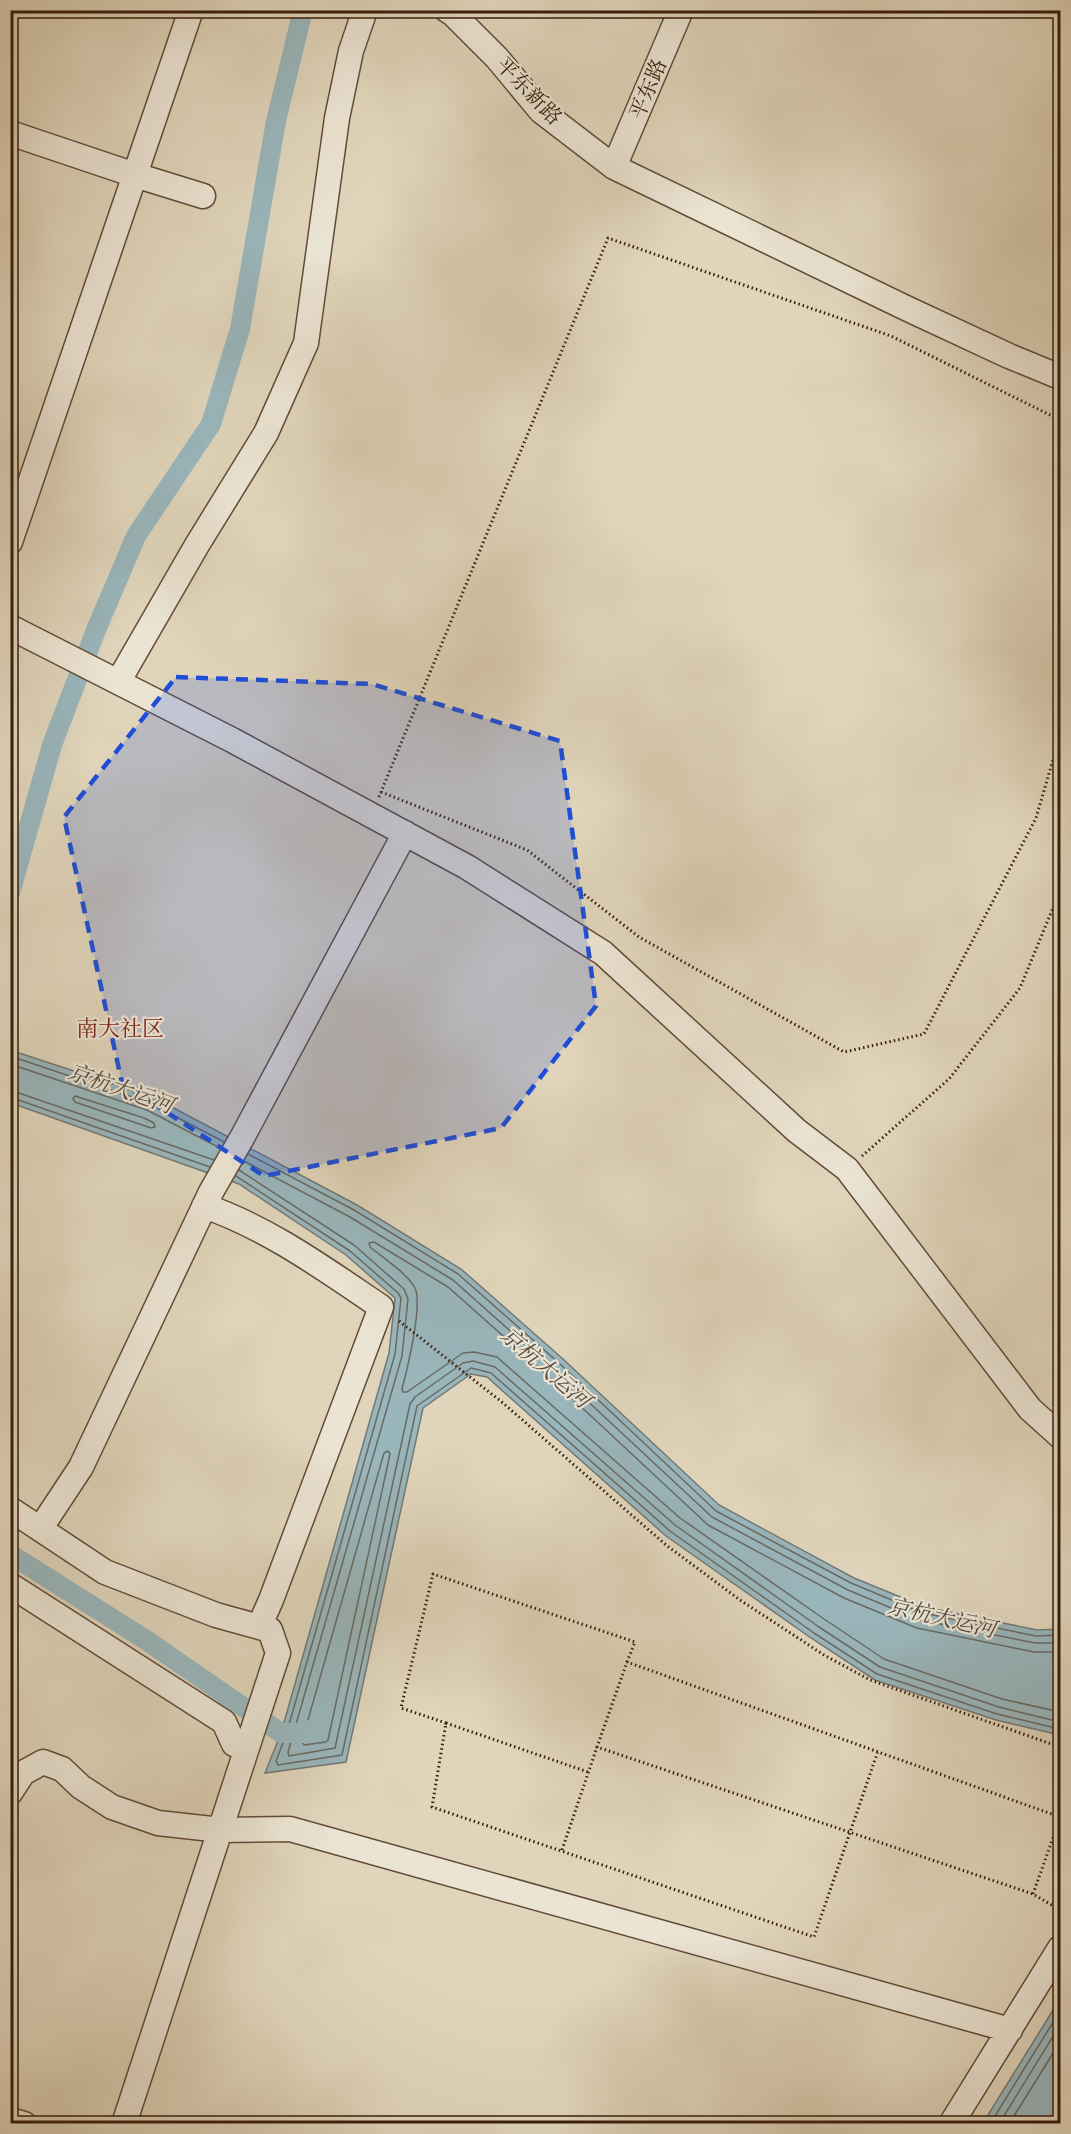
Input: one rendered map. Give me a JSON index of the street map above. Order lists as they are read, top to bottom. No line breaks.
{"streets":{"street":["平东路","平东新路"]},"crossings":[["平东路","平东新路"]],"districts":["南大社区"],"water":["京杭大运河"]}
